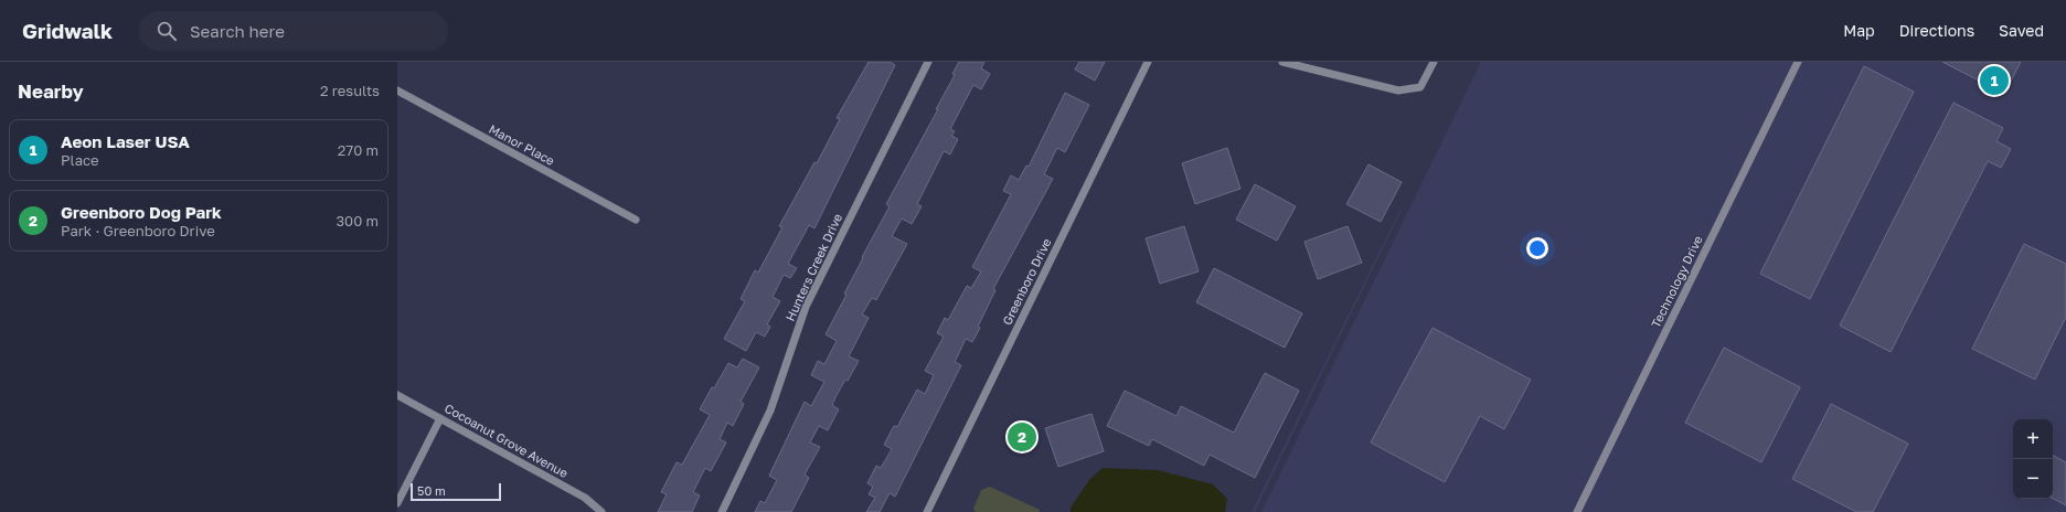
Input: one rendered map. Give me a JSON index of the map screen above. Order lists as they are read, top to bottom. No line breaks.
{"streets":{"street":["Manor Place","Hunters Creek Drive","Greenboro Drive","Technology Drive","Cocoanut Grove Avenue"]},"scale_bar":"50 m","page":{"header":"Gridwalk","search":"Search here","nav":["Map","Directions","Saved"],"heading":["Nearby","2 results"],"pins":["1","2"],"list":[{"mark":"1","name":"Aeon Laser USA","note":"Place","value":"270 m"},{"mark":"2","name":"Greenboro Dog Park","note":"Park · Greenboro Drive","value":"300 m"}],"map_buttons":["+","−"],"scale":"50 m"}}
